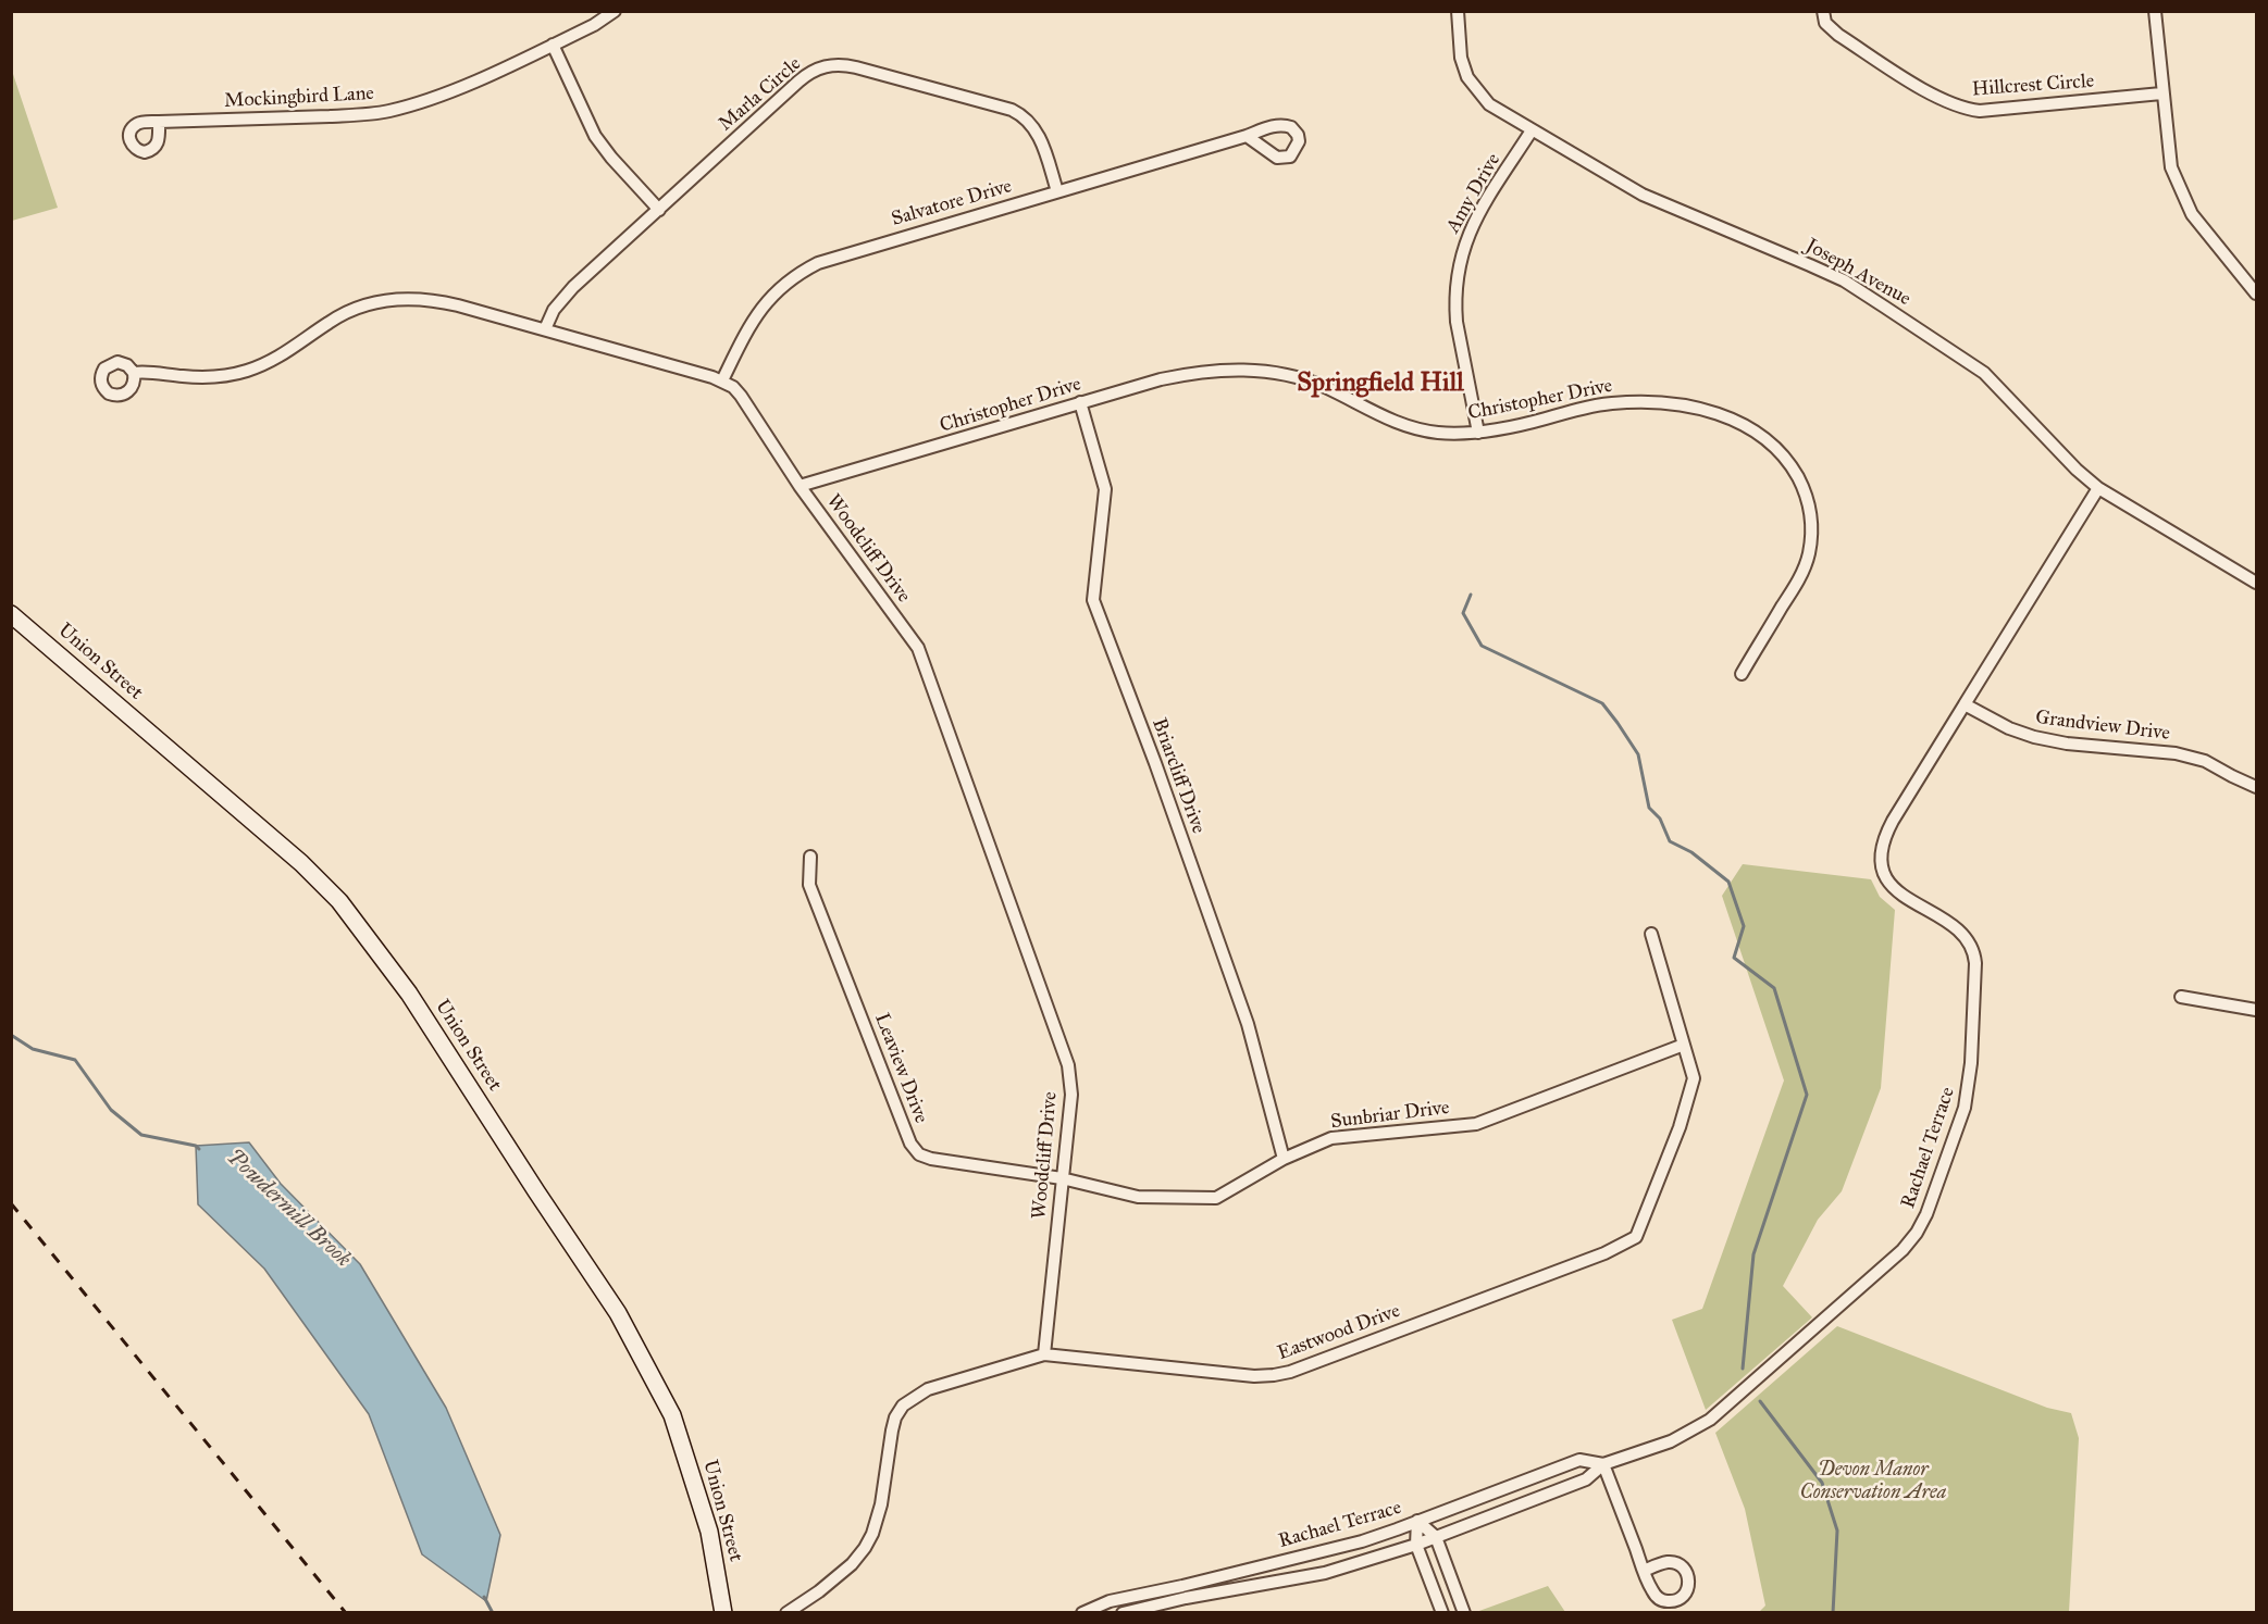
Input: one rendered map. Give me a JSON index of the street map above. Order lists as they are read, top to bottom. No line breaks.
{"streets":{"main road":["Union Street"],"street":["Hillcrest Circle","Marla Circle","Mockingbird Lane","Amy Drive","Salvatore Drive","Joseph Avenue","Christopher Drive","Woodcliff Drive","Grandview Drive","Briarcliff Drive","Leaview Drive","Sunbriar Drive","Rachael Terrace","Eastwood Drive"]},"crossings":[["Marla Circle","Salvatore Drive"],["Marla Circle","Woodcliff Drive"],["Amy Drive","Joseph Avenue"],["Amy Drive","Christopher Drive"],["Salvatore Drive","Woodcliff Drive"],["Christopher Drive","Woodcliff Drive"],["Christopher Drive","Briarcliff Drive"],["Woodcliff Drive","Leaview Drive"],["Woodcliff Drive","Sunbriar Drive"],["Woodcliff Drive","Eastwood Drive"],["Grandview Drive","Rachael Terrace"],["Briarcliff Drive","Sunbriar Drive"],["Leaview Drive","Sunbriar Drive"],["Sunbriar Drive","Eastwood Drive"]],"districts":["Springfield Hill"],"water":["Powdermill Brook"],"parks":["Devon Manor Conservation Area"]}
